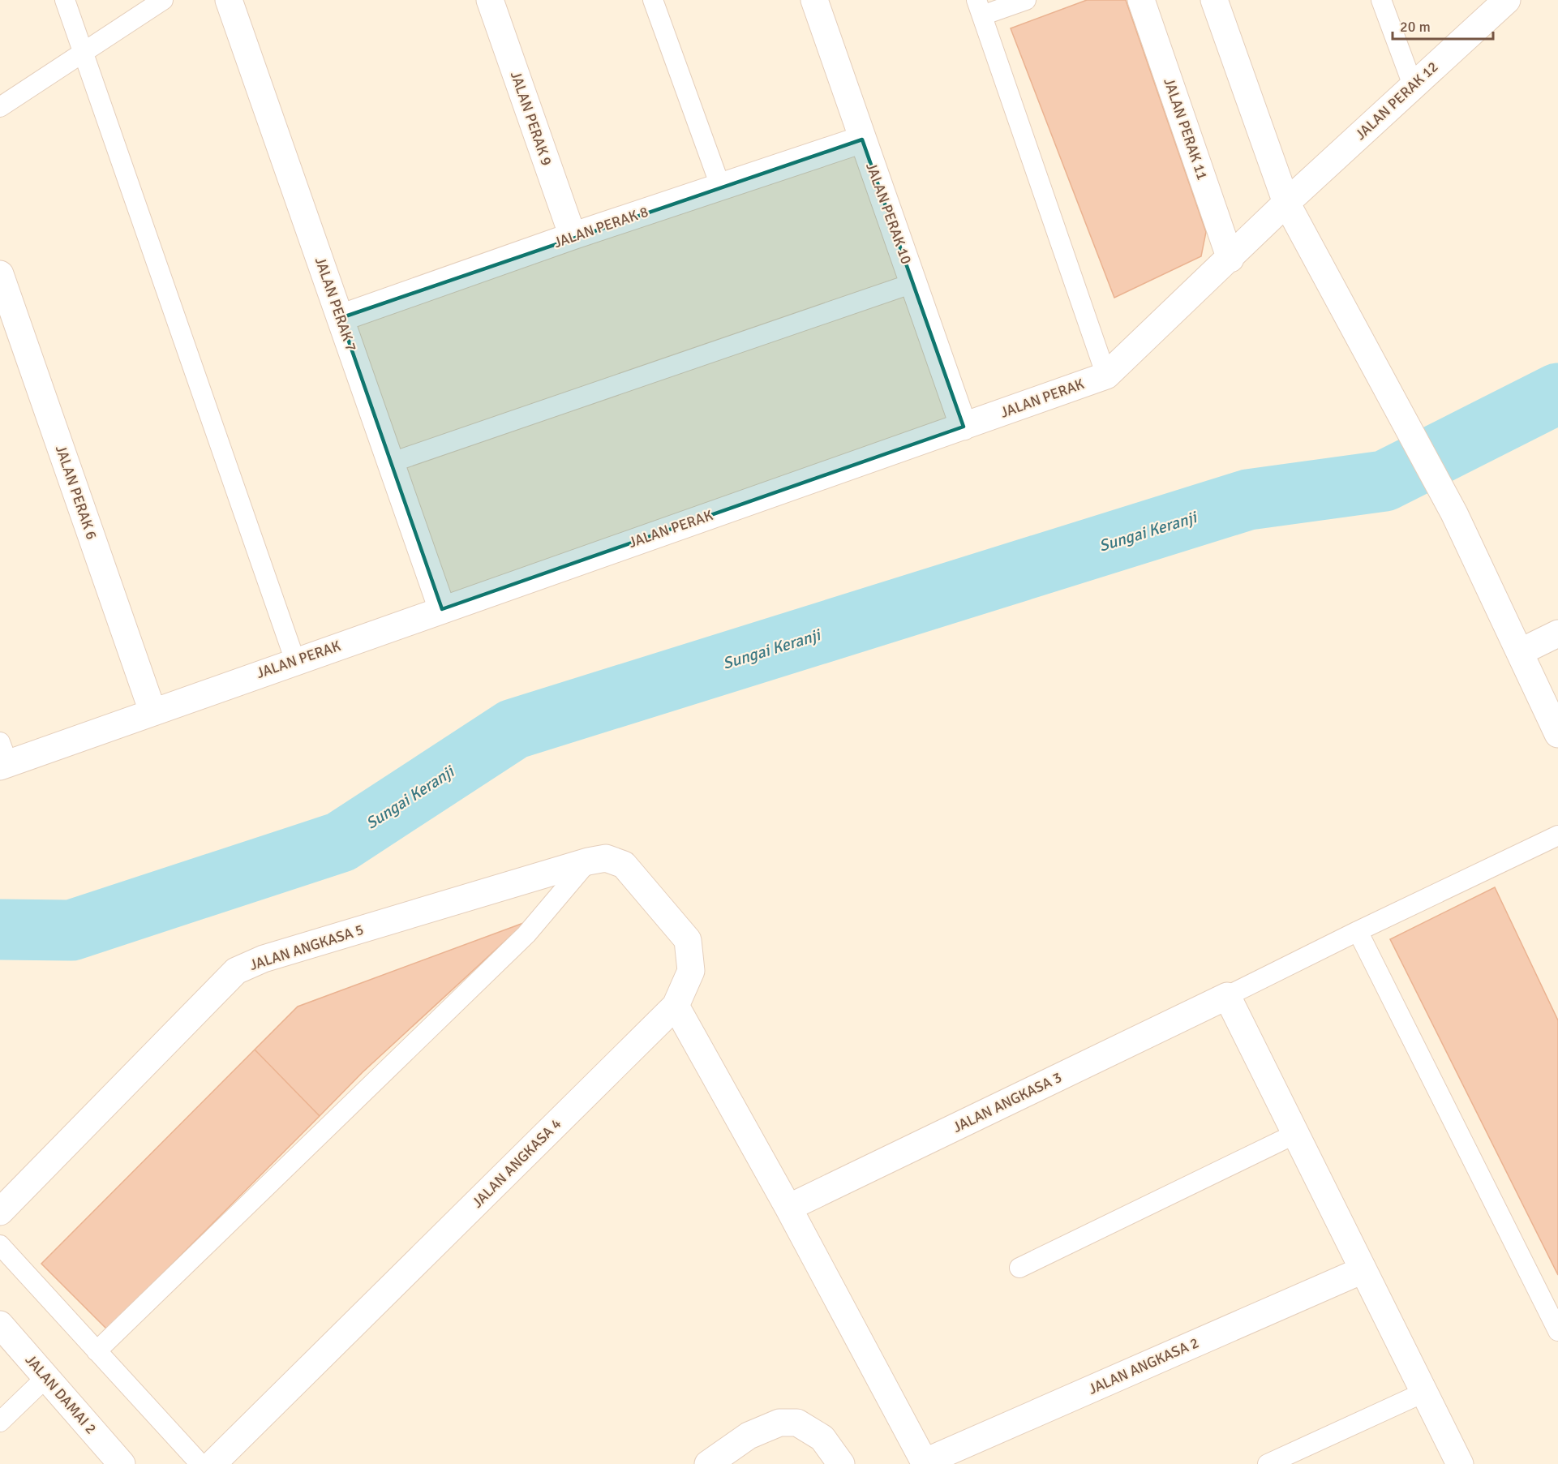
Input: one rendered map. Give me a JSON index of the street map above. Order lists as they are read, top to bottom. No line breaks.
{"streets":{"street":["JALAN PERAK 12","JALAN PERAK 9","JALAN PERAK 11","JALAN PERAK 10","JALAN PERAK 8","JALAN PERAK 7","JALAN PERAK","JALAN PERAK 6","JALAN ANGKASA 5","JALAN ANGKASA 3","JALAN ANGKASA 4","JALAN ANGKASA 2","JALAN DAMAI 2"]},"crossings":[["JALAN PERAK 12","JALAN PERAK"],["JALAN PERAK 9","JALAN PERAK 8"],["JALAN PERAK 11","JALAN PERAK"],["JALAN PERAK 10","JALAN PERAK 8"],["JALAN PERAK 10","JALAN PERAK"],["JALAN PERAK 8","JALAN PERAK 7"],["JALAN PERAK 7","JALAN PERAK"],["JALAN PERAK","JALAN PERAK 6"],["JALAN ANGKASA 5","JALAN ANGKASA 4"]],"water":["Sungai Keranji"],"scale_bar":"20 m"}
